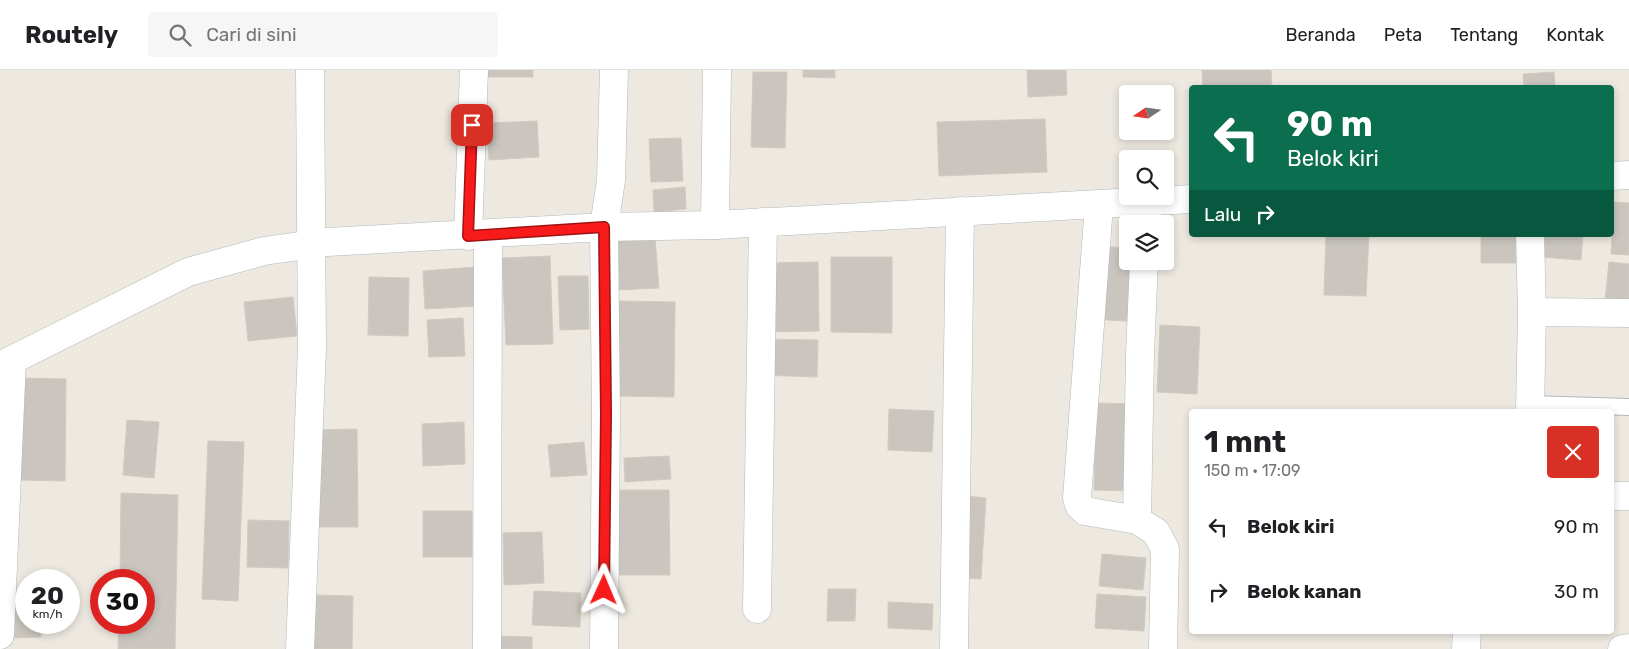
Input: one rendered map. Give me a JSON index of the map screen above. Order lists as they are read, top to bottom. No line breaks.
{"north":"left","page":{"header":"Routely","search":"Cari di sini","nav":["Beranda","Peta","Tentang","Kontak"],"turn":["90 m","Belok kiri"],"then":"Lalu","heading":["1 mnt","150 m · 17:09"],"list":[{"name":"Belok kiri","value":"90 m"},{"name":"Belok kanan","value":"30 m"}],"speed":"20 km/h","limit":"30"}}
